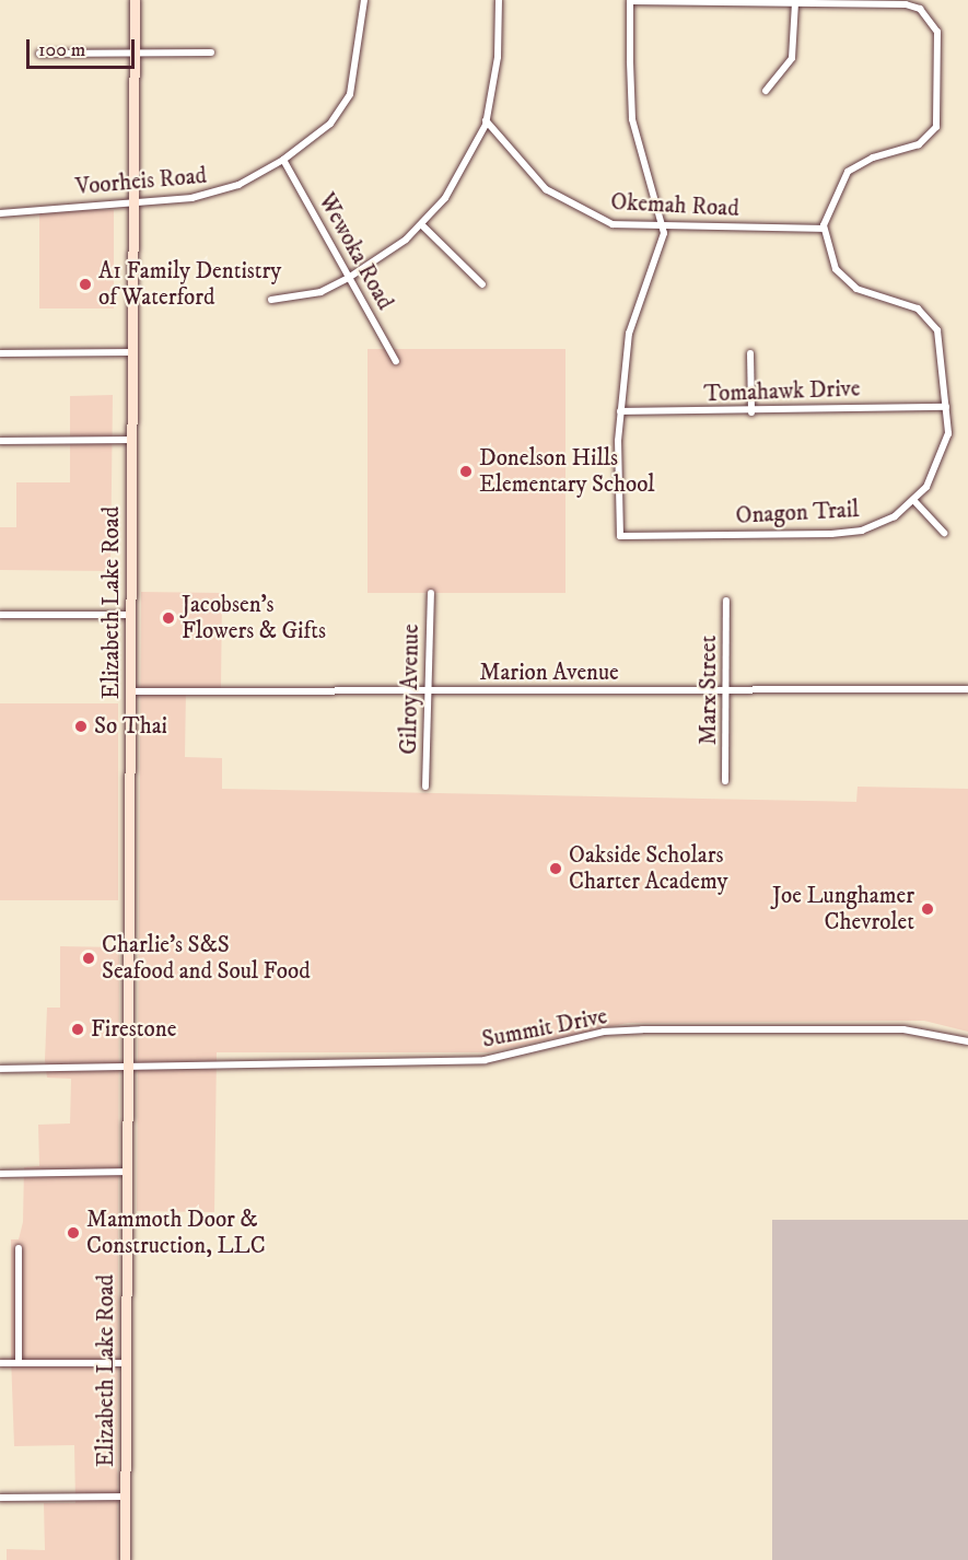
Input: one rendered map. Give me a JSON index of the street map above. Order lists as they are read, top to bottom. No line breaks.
{"streets":{"main road":["Elizabeth Lake Road"],"street":["Voorheis Road","Okemah Road","Wewoka Road","Tomahawk Drive","Onagon Trail","Marion Avenue","Gilroy Avenue","Marx Street","Summit Drive"]},"crossings":[["Voorheis Road","Wewoka Road"],["Voorheis Road","Elizabeth Lake Road"],["Tomahawk Drive","Onagon Trail"],["Elizabeth Lake Road","Marion Avenue"],["Elizabeth Lake Road","Summit Drive"],["Marion Avenue","Gilroy Avenue"],["Marion Avenue","Marx Street"]],"places":["A1 Family Dentistry of Waterford","Donelson Hills Elementary School","Jacobsen's Flowers & Gifts","So Thai","Oakside Scholars Charter Academy","Joe Lunghamer Chevrolet","Charlie's S&S Seafood and Soul Food","Firestone","Mammoth Door & Construction, LLC"],"scale_bar":"100 m"}
